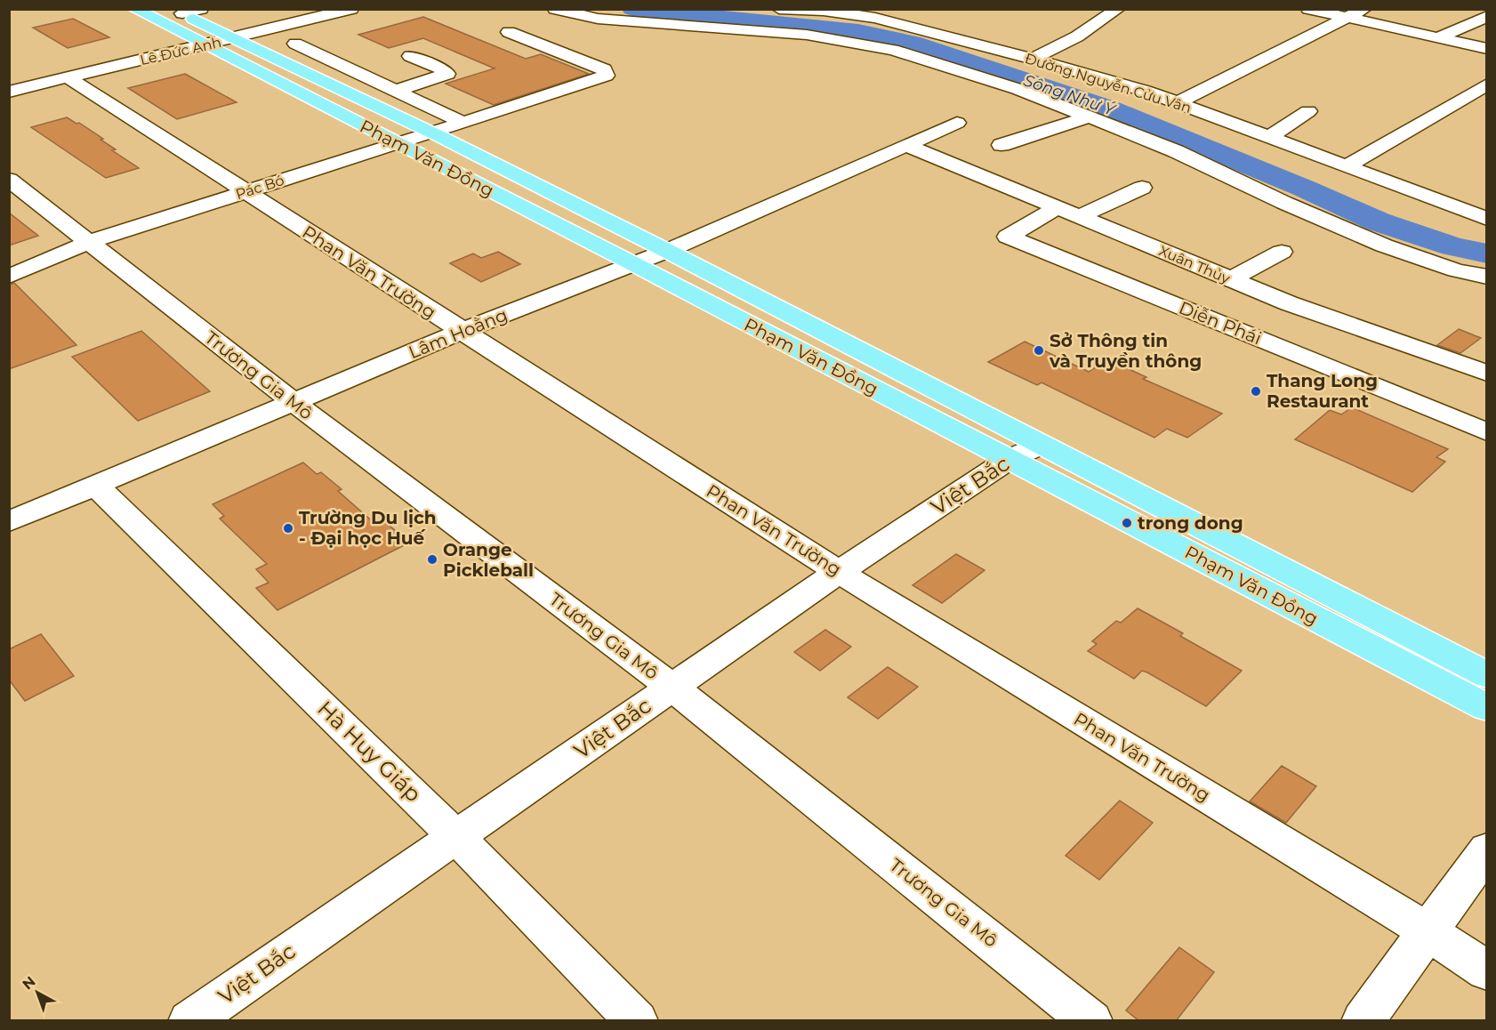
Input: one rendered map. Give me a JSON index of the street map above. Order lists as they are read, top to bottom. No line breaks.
{"streets":{"main road":["Phạm Văn Đồng"],"street":["Lê Đức Anh","Đường Nguyễn Cửu Vân","Pác Bó","Xuân Thủy","Phan Văn Trường","Diễn Phái","Lâm Hoằng","Trương Gia Mô","Việt Bắc","Hà Huy Giáp"]},"crossings":[["Lê Đức Anh","Phạm Văn Đồng"],["Lê Đức Anh","Phan Văn Trường"],["Phạm Văn Đồng","Pác Bó"],["Phạm Văn Đồng","Lâm Hoằng"],["Phạm Văn Đồng","Việt Bắc"],["Pác Bó","Phan Văn Trường"],["Pác Bó","Trương Gia Mô"],["Xuân Thủy","Diễn Phái"],["Xuân Thủy","Lâm Hoằng"],["Phan Văn Trường","Lâm Hoằng"],["Phan Văn Trường","Việt Bắc"],["Lâm Hoằng","Trương Gia Mô"],["Lâm Hoằng","Hà Huy Giáp"],["Trương Gia Mô","Việt Bắc"],["Việt Bắc","Hà Huy Giáp"]],"water":["Sông Như Ý"],"places":["Sở Thông tin và Truyền thông","Thang Long Restaurant","trong dong","Trường Du lịch - Đại học Huế","Orange Pickleball"],"north":"top left"}
